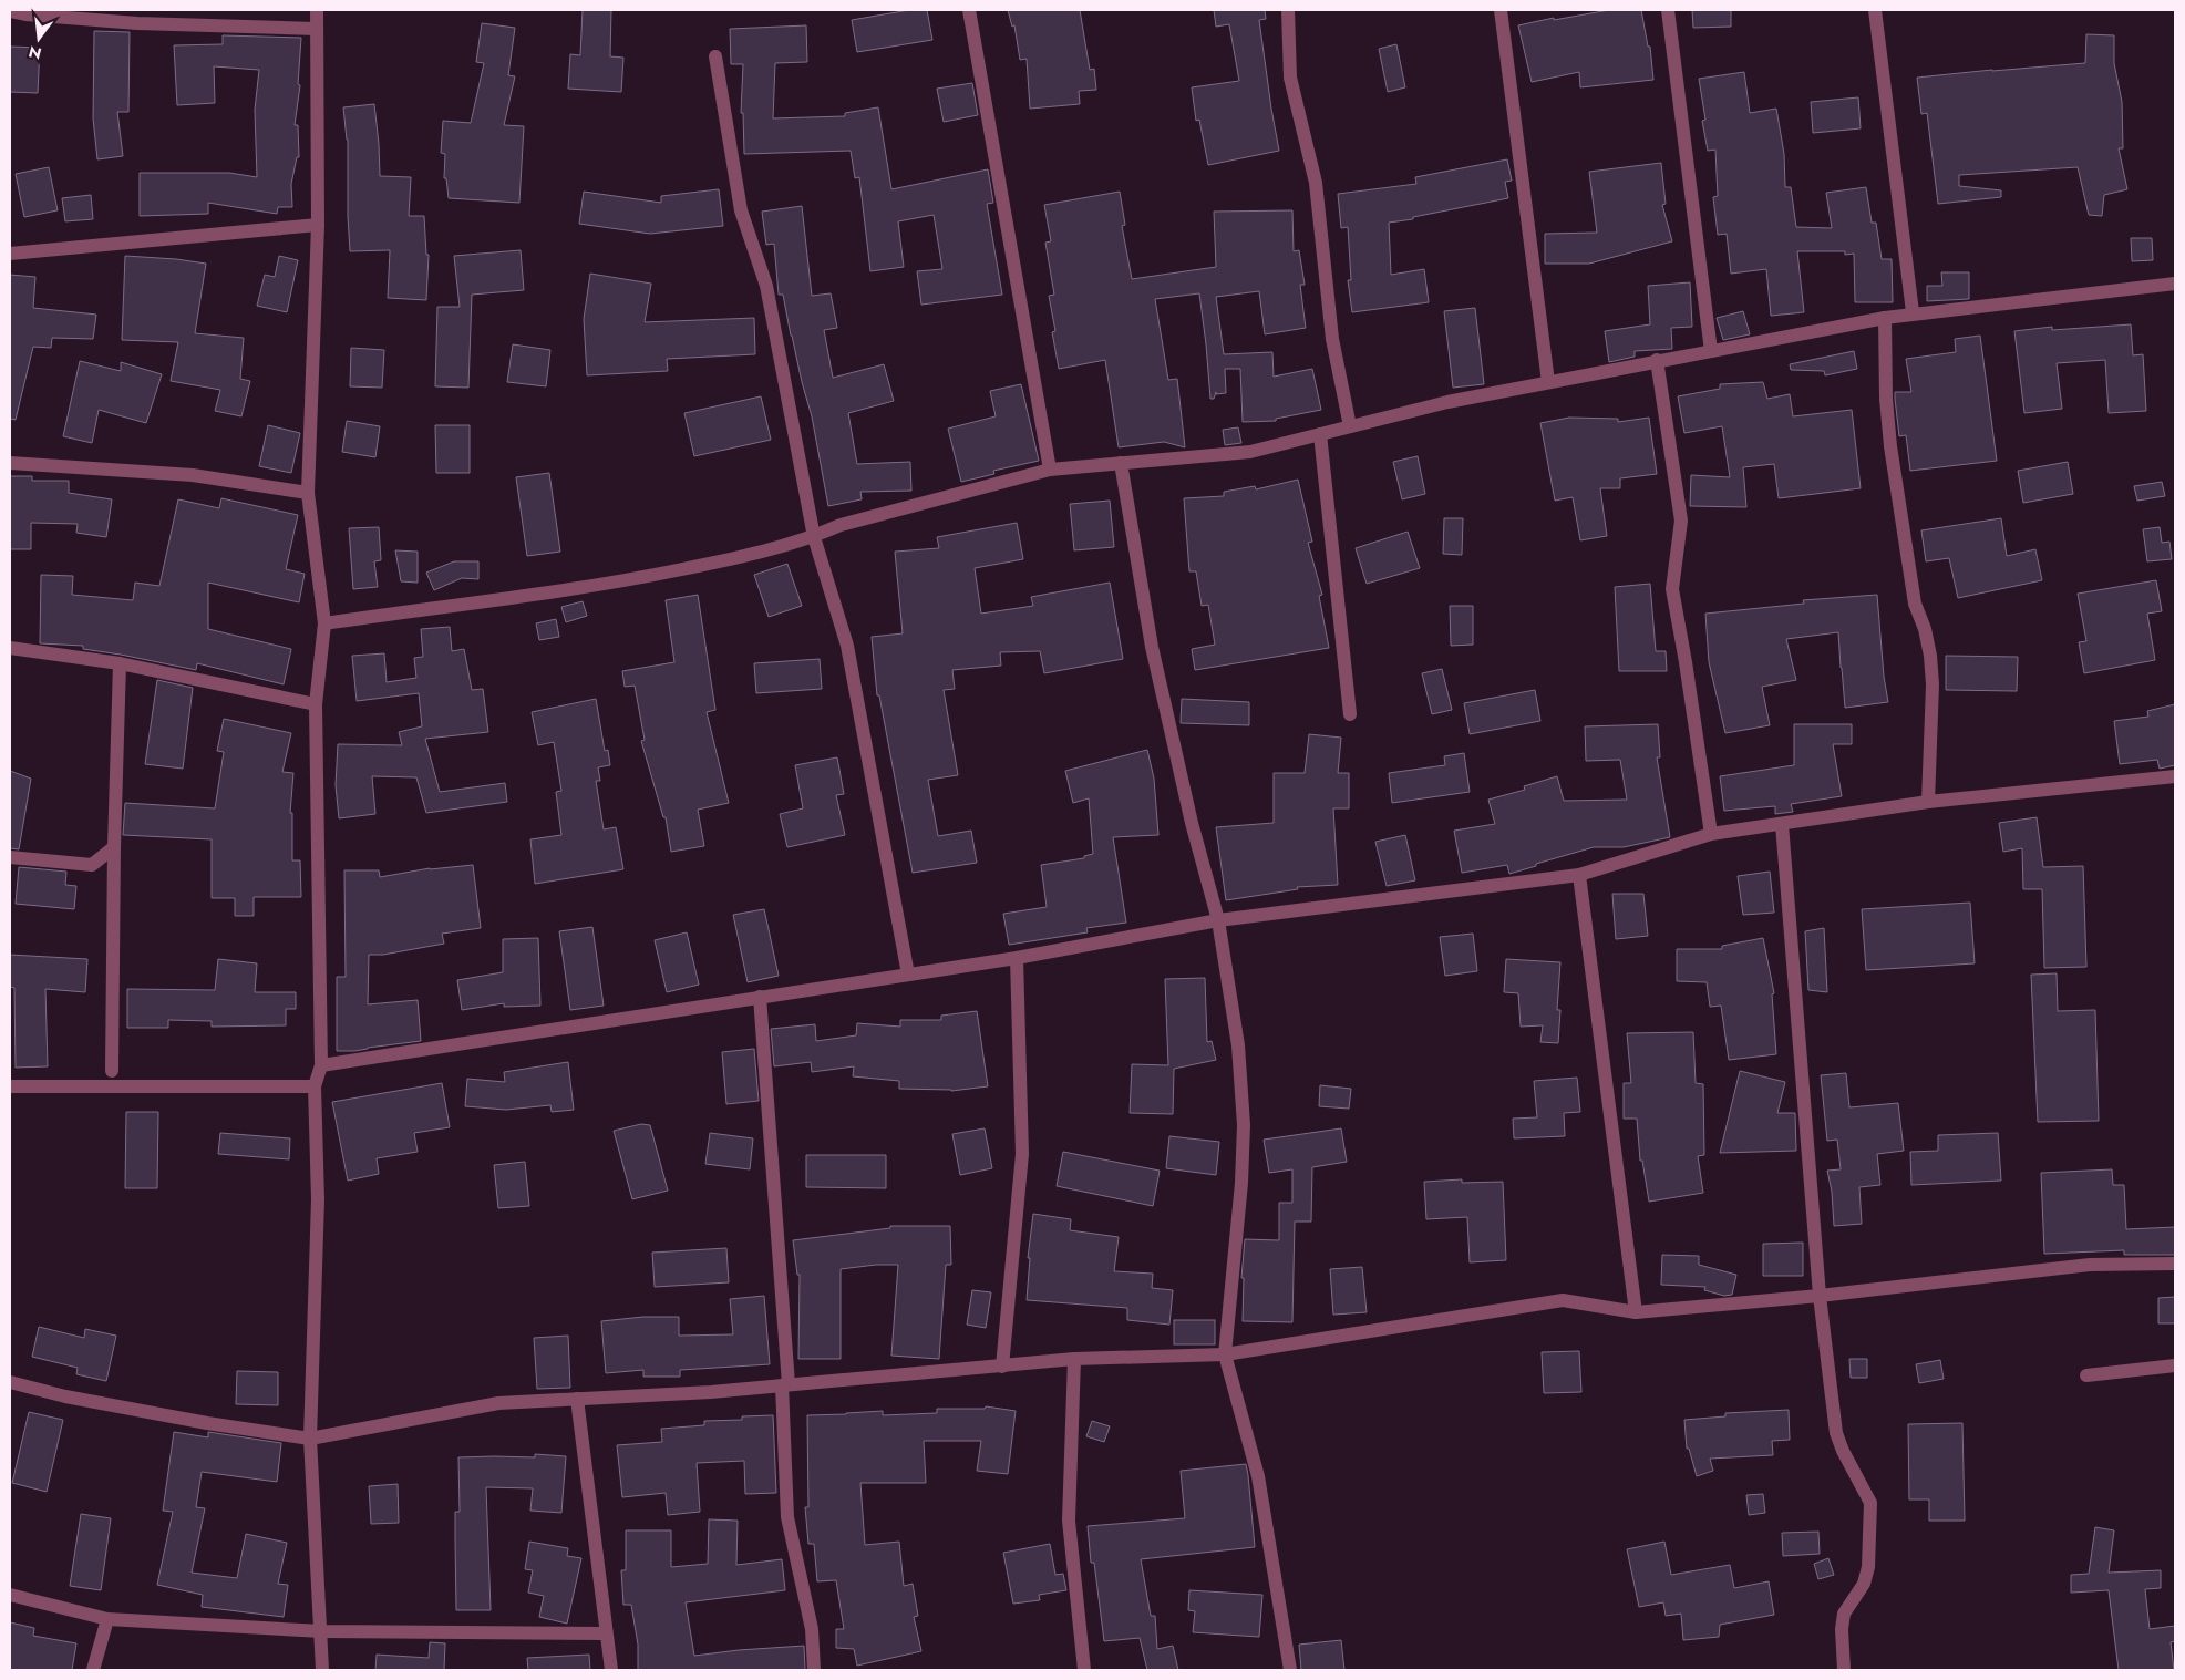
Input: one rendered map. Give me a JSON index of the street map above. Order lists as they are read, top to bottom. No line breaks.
{"north":"bottom"}
